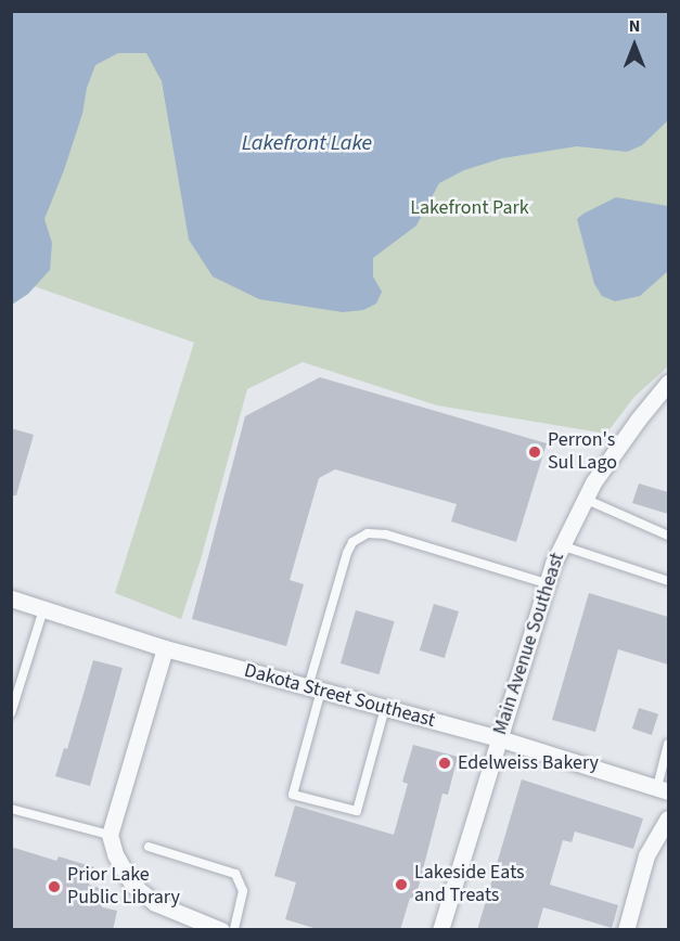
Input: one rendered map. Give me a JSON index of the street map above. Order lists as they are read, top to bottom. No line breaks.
{"streets":{"street":["Main Avenue Southeast","Dakota Street Southeast"]},"crossings":[["Main Avenue Southeast","Dakota Street Southeast"]],"water":["Lakefront Lake"],"parks":["Lakefront Park"],"places":["Perron's Sul Lago","Edelweiss Bakery","Lakeside Eats and Treats","Prior Lake Public Library"],"north":"top"}
